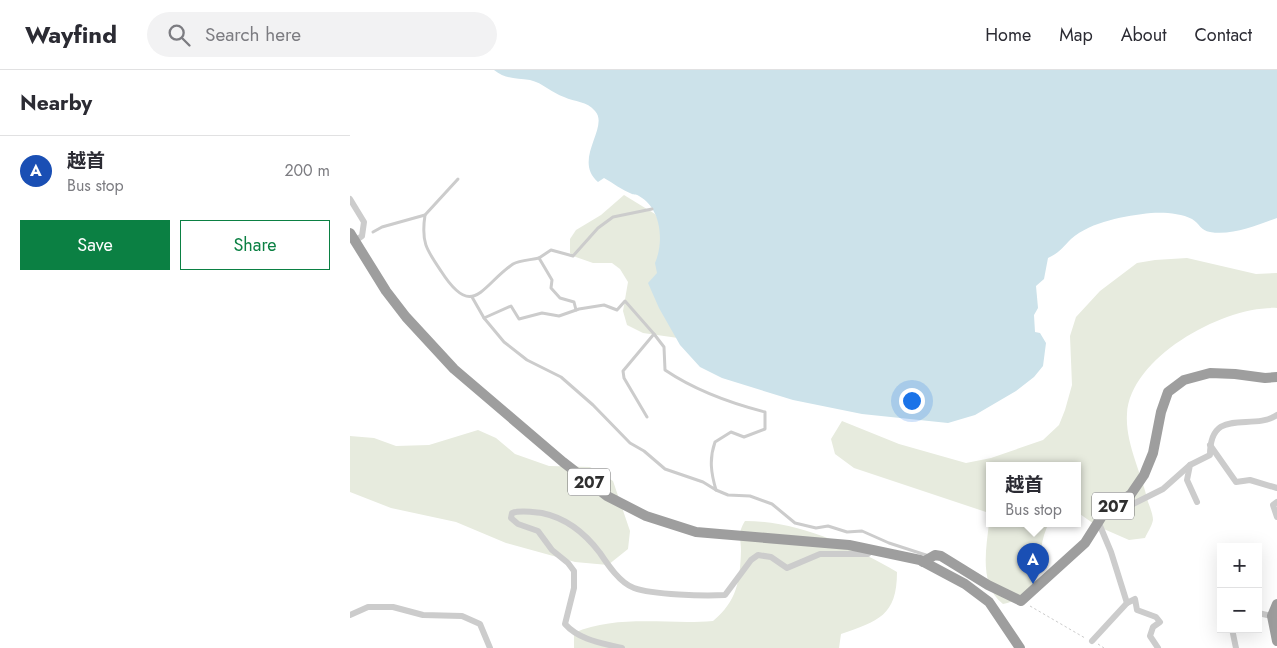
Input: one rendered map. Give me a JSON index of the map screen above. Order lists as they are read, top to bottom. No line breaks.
{"streets":{"highway":["207"]},"page":{"header":"Wayfind","search":"Search here","nav":["Home","Map","About","Contact"],"heading":"Nearby","list":[{"mark":"A","name":"越首","note":"Bus stop","value":"200 m"}],"buttons":["Save","Share"],"popup":["越首","Bus stop"],"map_buttons":["+","−"],"pins":"A"}}
